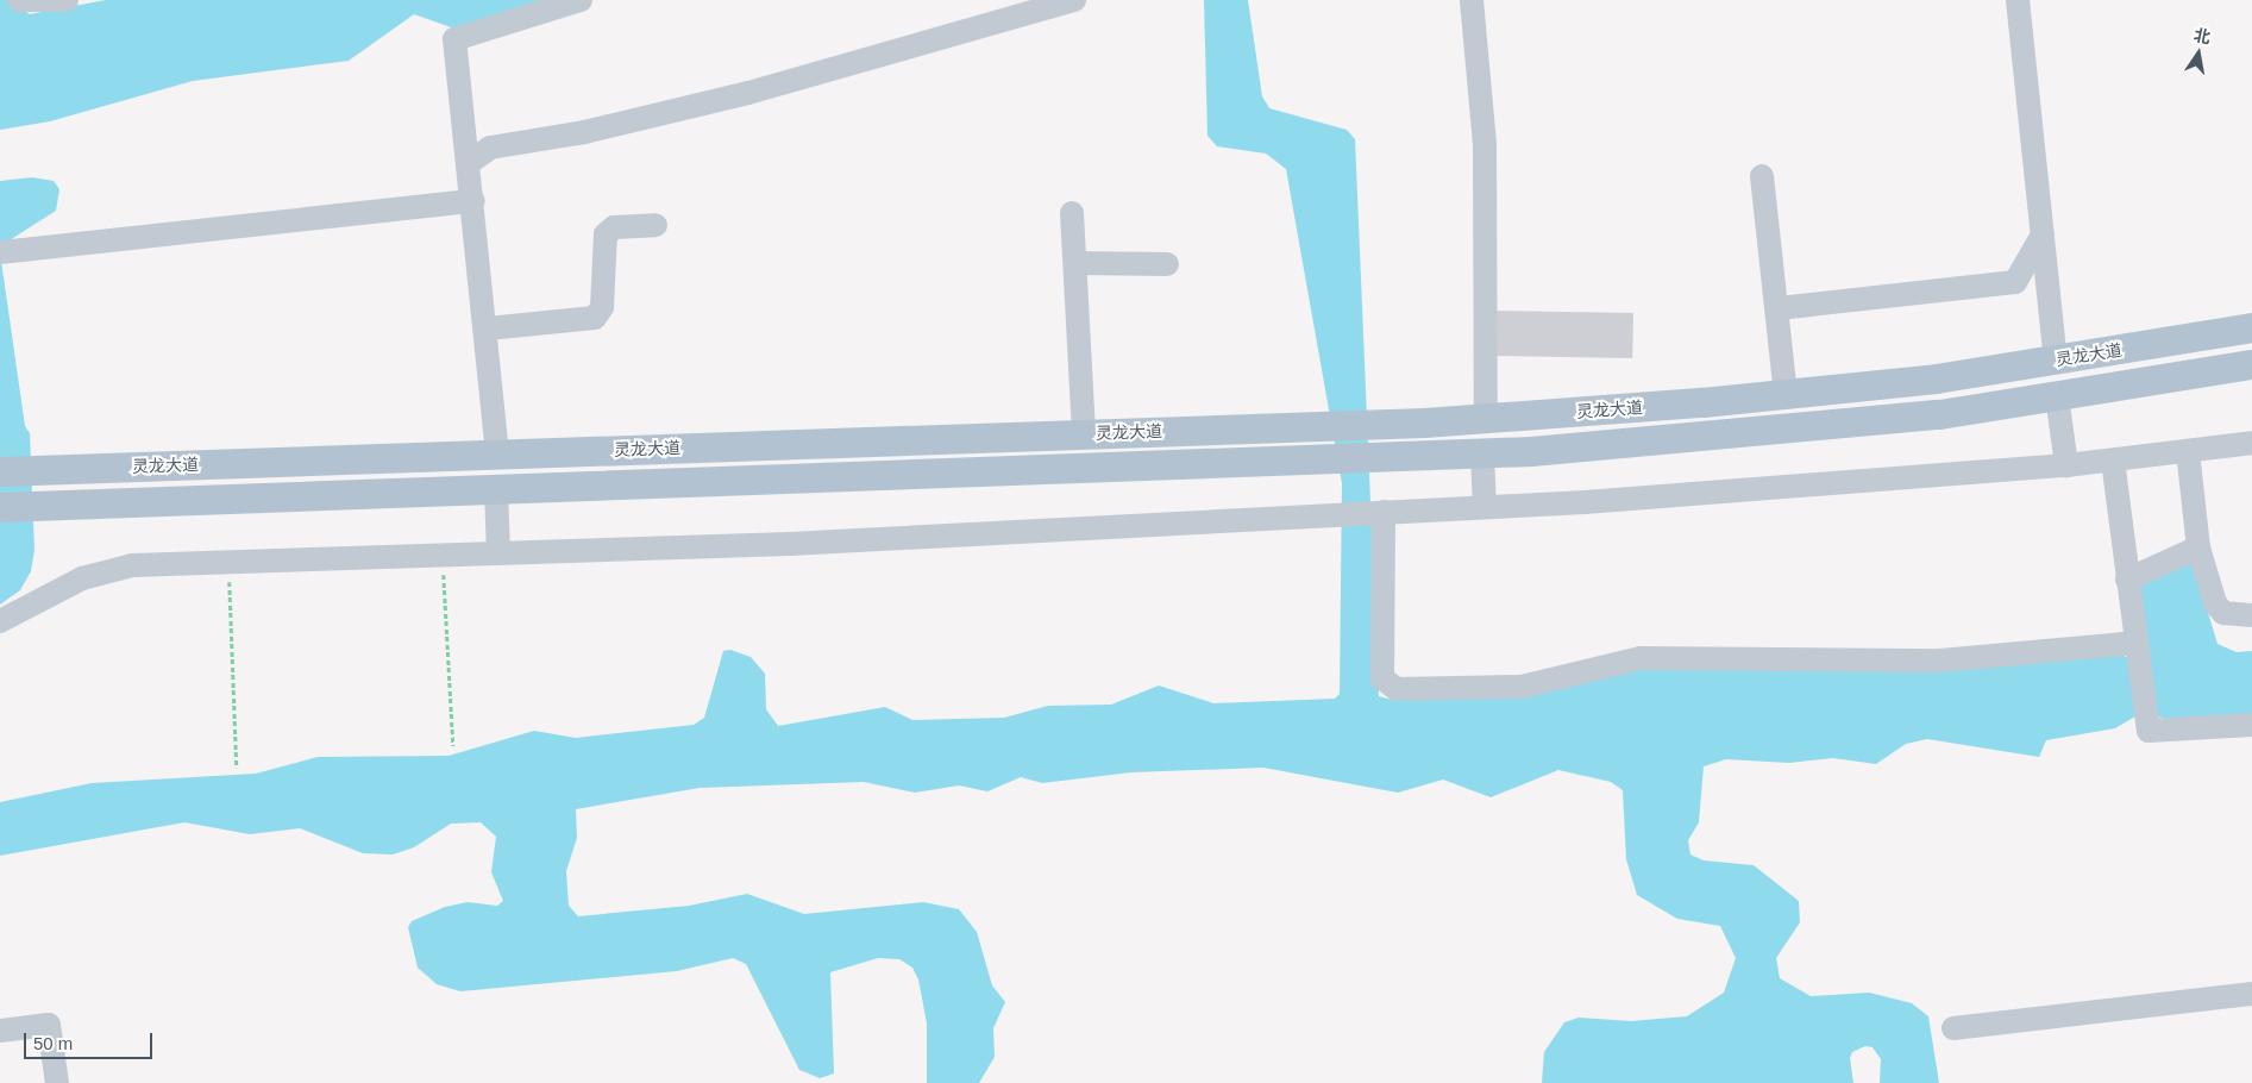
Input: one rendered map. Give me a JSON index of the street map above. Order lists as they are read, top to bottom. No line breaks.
{"streets":{"main road":["灵龙大道"]},"scale_bar":"50 m","north":"top"}
